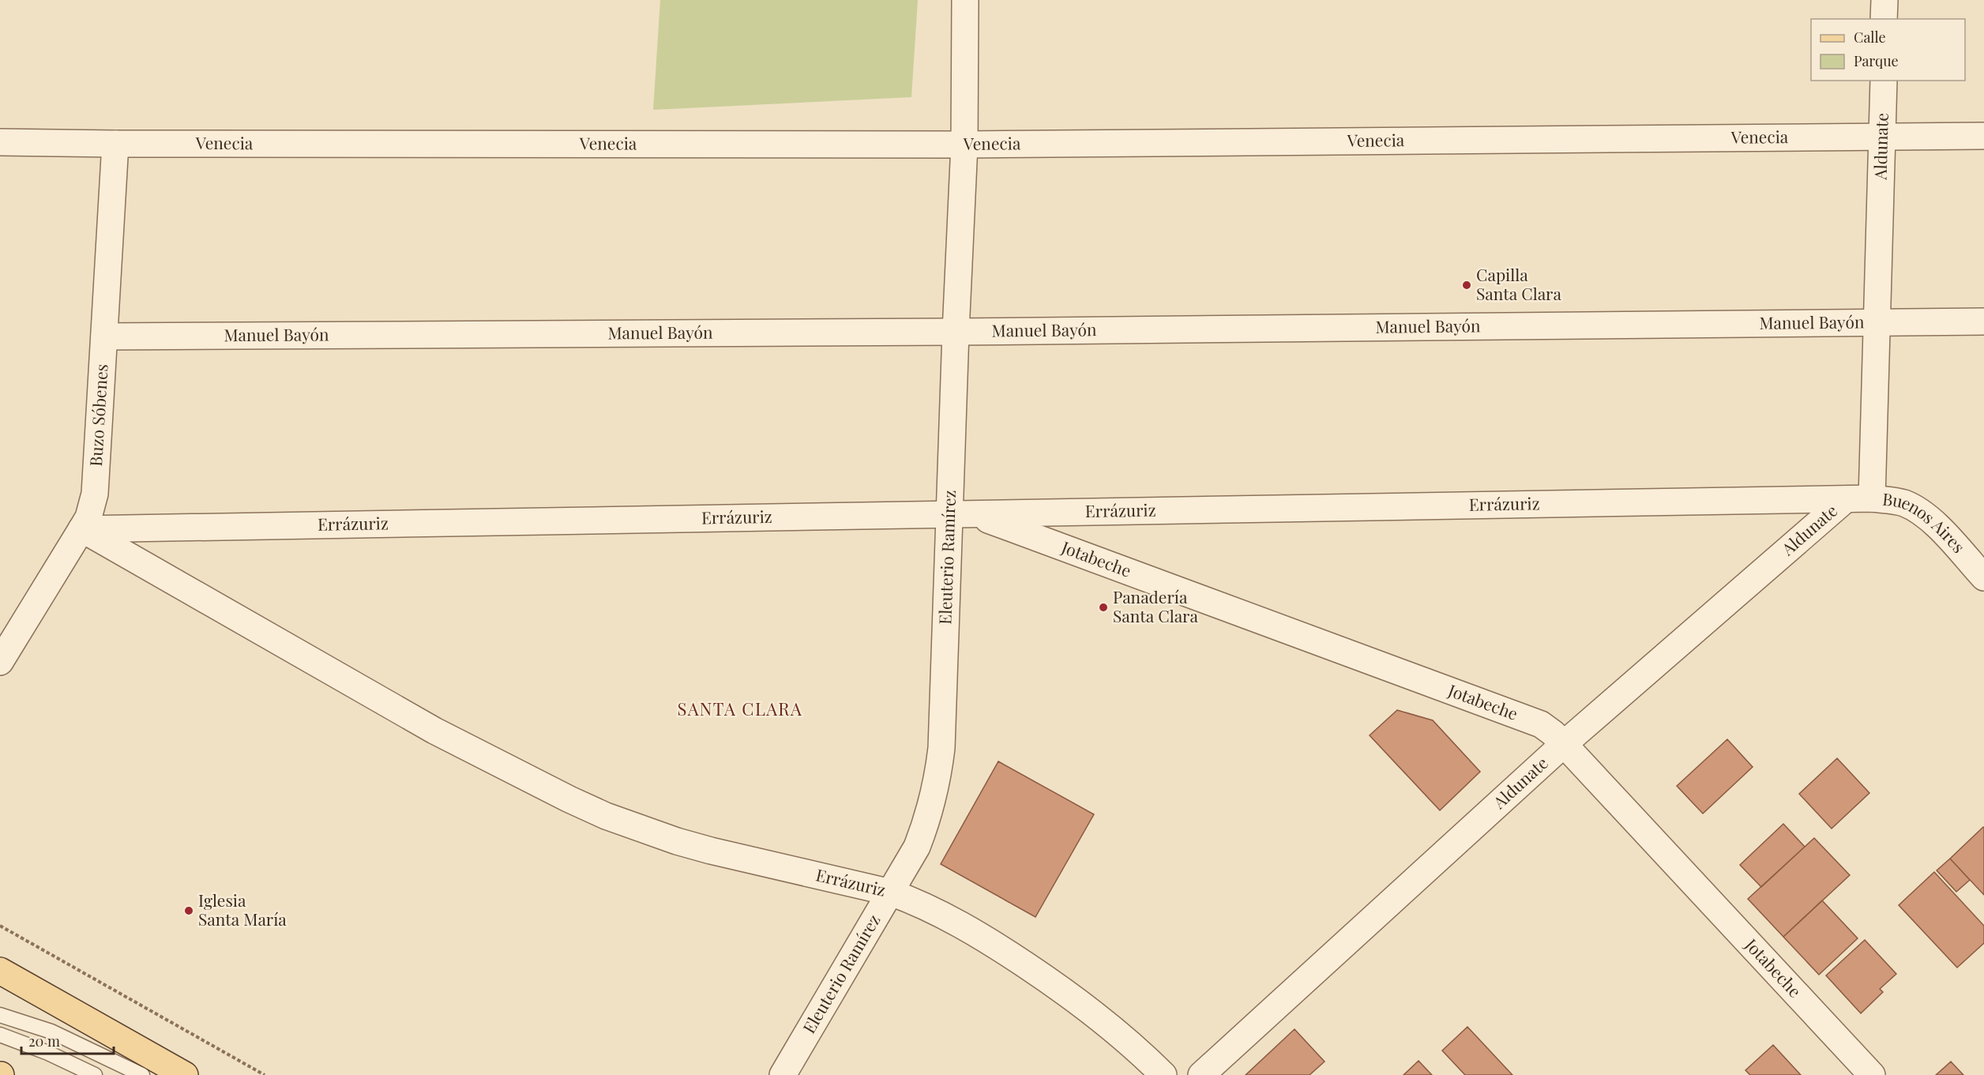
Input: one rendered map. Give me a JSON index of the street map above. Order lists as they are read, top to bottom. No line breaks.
{"streets":{"street":["Venecia","Aldunate","Manuel Bayón","Buzo Sóbenes","Errázuriz","Buenos Aires","Eleuterio Ramírez","Jotabeche"]},"crossings":[["Venecia","Aldunate"],["Venecia","Buzo Sóbenes"],["Venecia","Eleuterio Ramírez"],["Aldunate","Manuel Bayón"],["Aldunate","Errázuriz"],["Aldunate","Buenos Aires"],["Aldunate","Jotabeche"],["Manuel Bayón","Buzo Sóbenes"],["Manuel Bayón","Eleuterio Ramírez"],["Buzo Sóbenes","Errázuriz"],["Errázuriz","Buenos Aires"],["Errázuriz","Eleuterio Ramírez"],["Errázuriz","Jotabeche"],["Eleuterio Ramírez","Jotabeche"]],"districts":["SANTA CLARA"],"places":["Capilla Santa Clara","Panadería Santa Clara","Iglesia Santa María"],"legend":["Calle","Parque"],"scale_bar":"20 m"}
